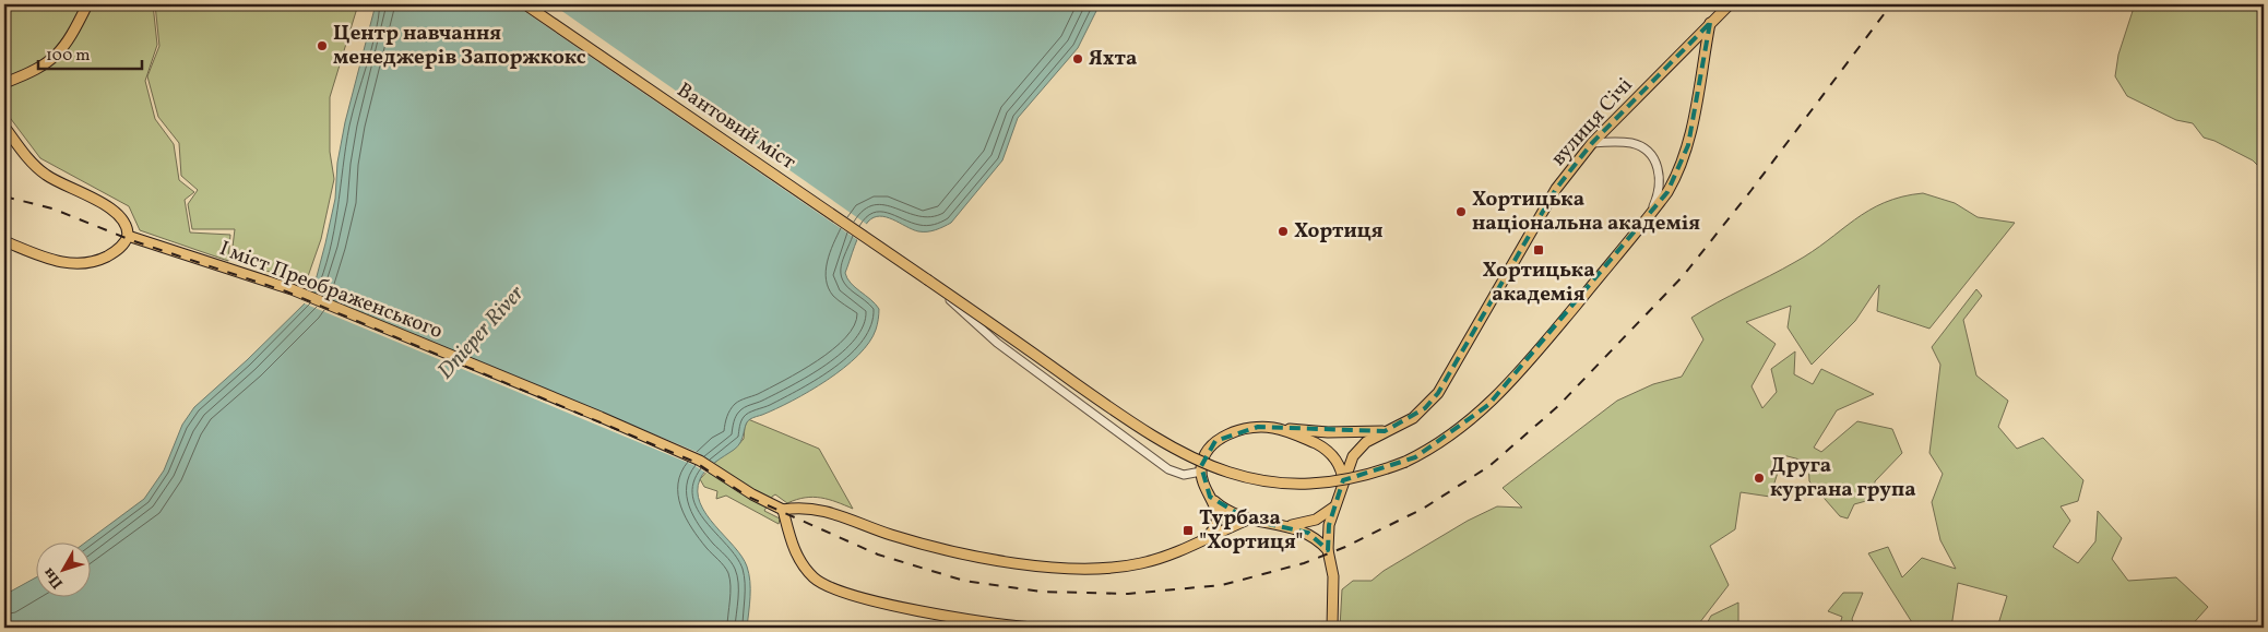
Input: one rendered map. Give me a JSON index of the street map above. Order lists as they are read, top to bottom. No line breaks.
{"streets":{"main road":["вулиця Січі","Вантовий міст","I міст Преображенського"]},"crossings":[["вулиця Січі","Вантовий міст"]],"water":["Dnieper River"],"places":{"other":["Центр навчання менеджерів Запоржкокс","Яхта","Хортицька національна академія","Хортиця","Друга кургана група"],"transit":["Хортицька академія","Турбаза \"Хортиця\""]},"scale_bar":"100 m","north":"bottom left"}
